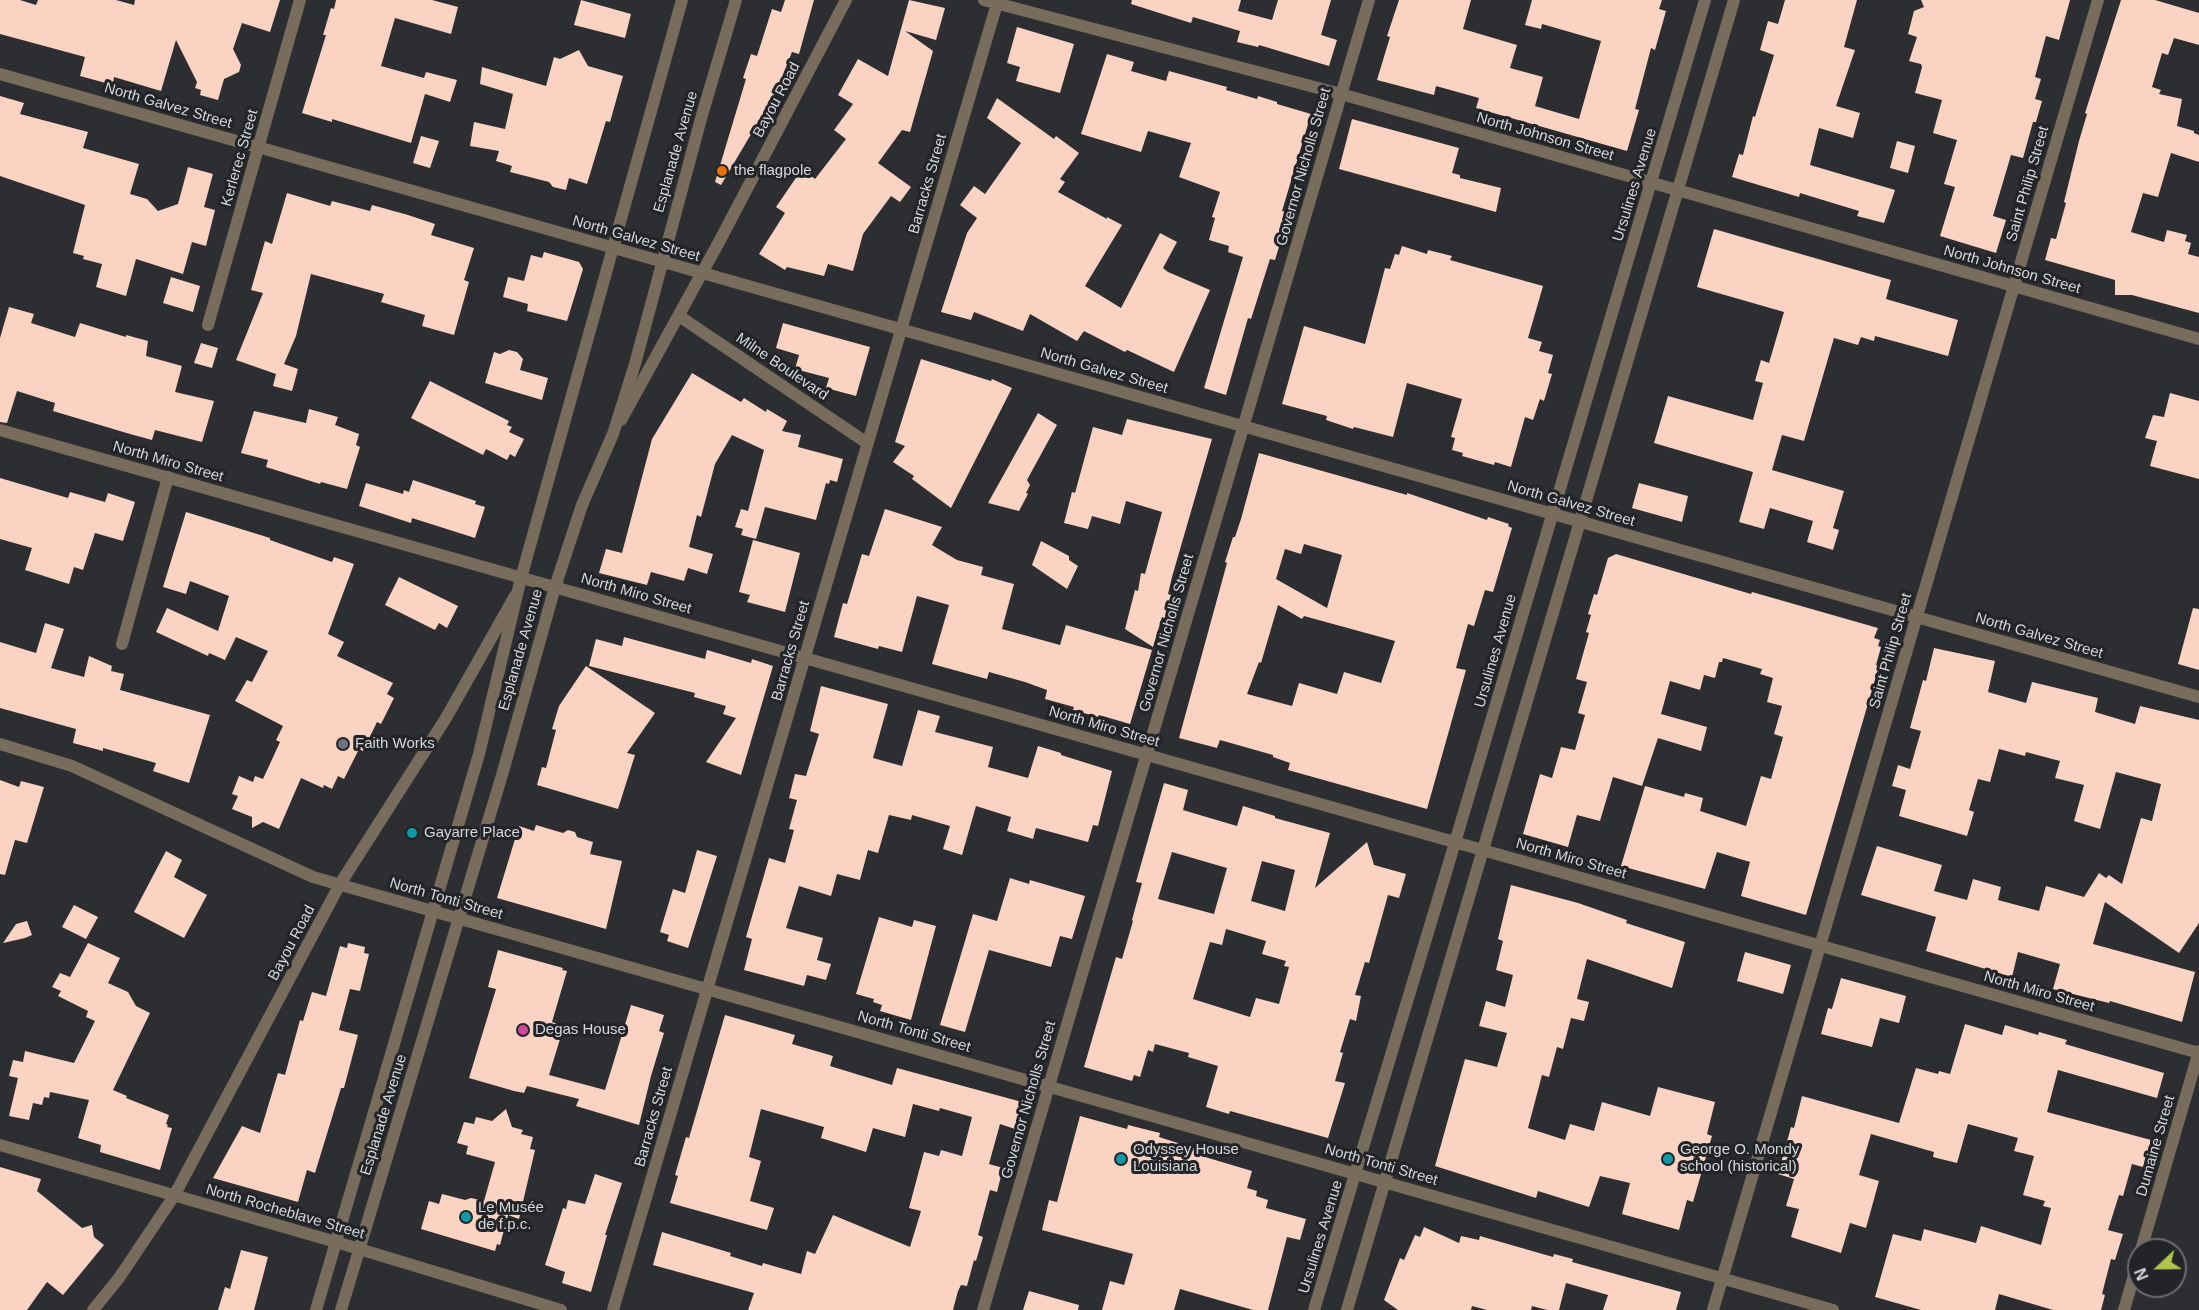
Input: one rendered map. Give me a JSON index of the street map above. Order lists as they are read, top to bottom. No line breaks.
{"streets":{"street":["Bayou Road","North Galvez Street","North Johnson Street","Esplanade Avenue","Kerlerec Street","Governor Nicholls Street","Barracks Street","Saint Philip Street","Ursulines Avenue","Milne Boulevard","North Miro Street","North Tonti Street","Dumaine Street","North Rocheblave Street"]},"crossings":[["Bayou Road","North Galvez Street"],["Bayou Road","Esplanade Avenue"],["Bayou Road","Milne Boulevard"],["Bayou Road","North Miro Street"],["Bayou Road","North Tonti Street"],["Bayou Road","North Rocheblave Street"],["North Galvez Street","Esplanade Avenue"],["North Galvez Street","Kerlerec Street"],["North Galvez Street","Governor Nicholls Street"],["North Galvez Street","Barracks Street"],["North Galvez Street","Saint Philip Street"],["North Galvez Street","Ursulines Avenue"],["North Johnson Street","Governor Nicholls Street"],["North Johnson Street","Barracks Street"],["North Johnson Street","Saint Philip Street"],["North Johnson Street","Ursulines Avenue"],["Esplanade Avenue","North Miro Street"],["Esplanade Avenue","North Tonti Street"],["Esplanade Avenue","North Rocheblave Street"],["Governor Nicholls Street","North Miro Street"],["Governor Nicholls Street","North Tonti Street"],["Barracks Street","Milne Boulevard"],["Barracks Street","North Miro Street"],["Barracks Street","North Tonti Street"],["Saint Philip Street","North Miro Street"],["Saint Philip Street","North Tonti Street"],["Ursulines Avenue","North Miro Street"],["Ursulines Avenue","North Tonti Street"],["North Miro Street","Dumaine Street"]],"places":["the flagpole","Faith Works","Gayarre Place","Degas House","Odyssey House Louisiana","George O. Mondy school (historical)","Le Musée de f.p.c."],"north":"left"}
